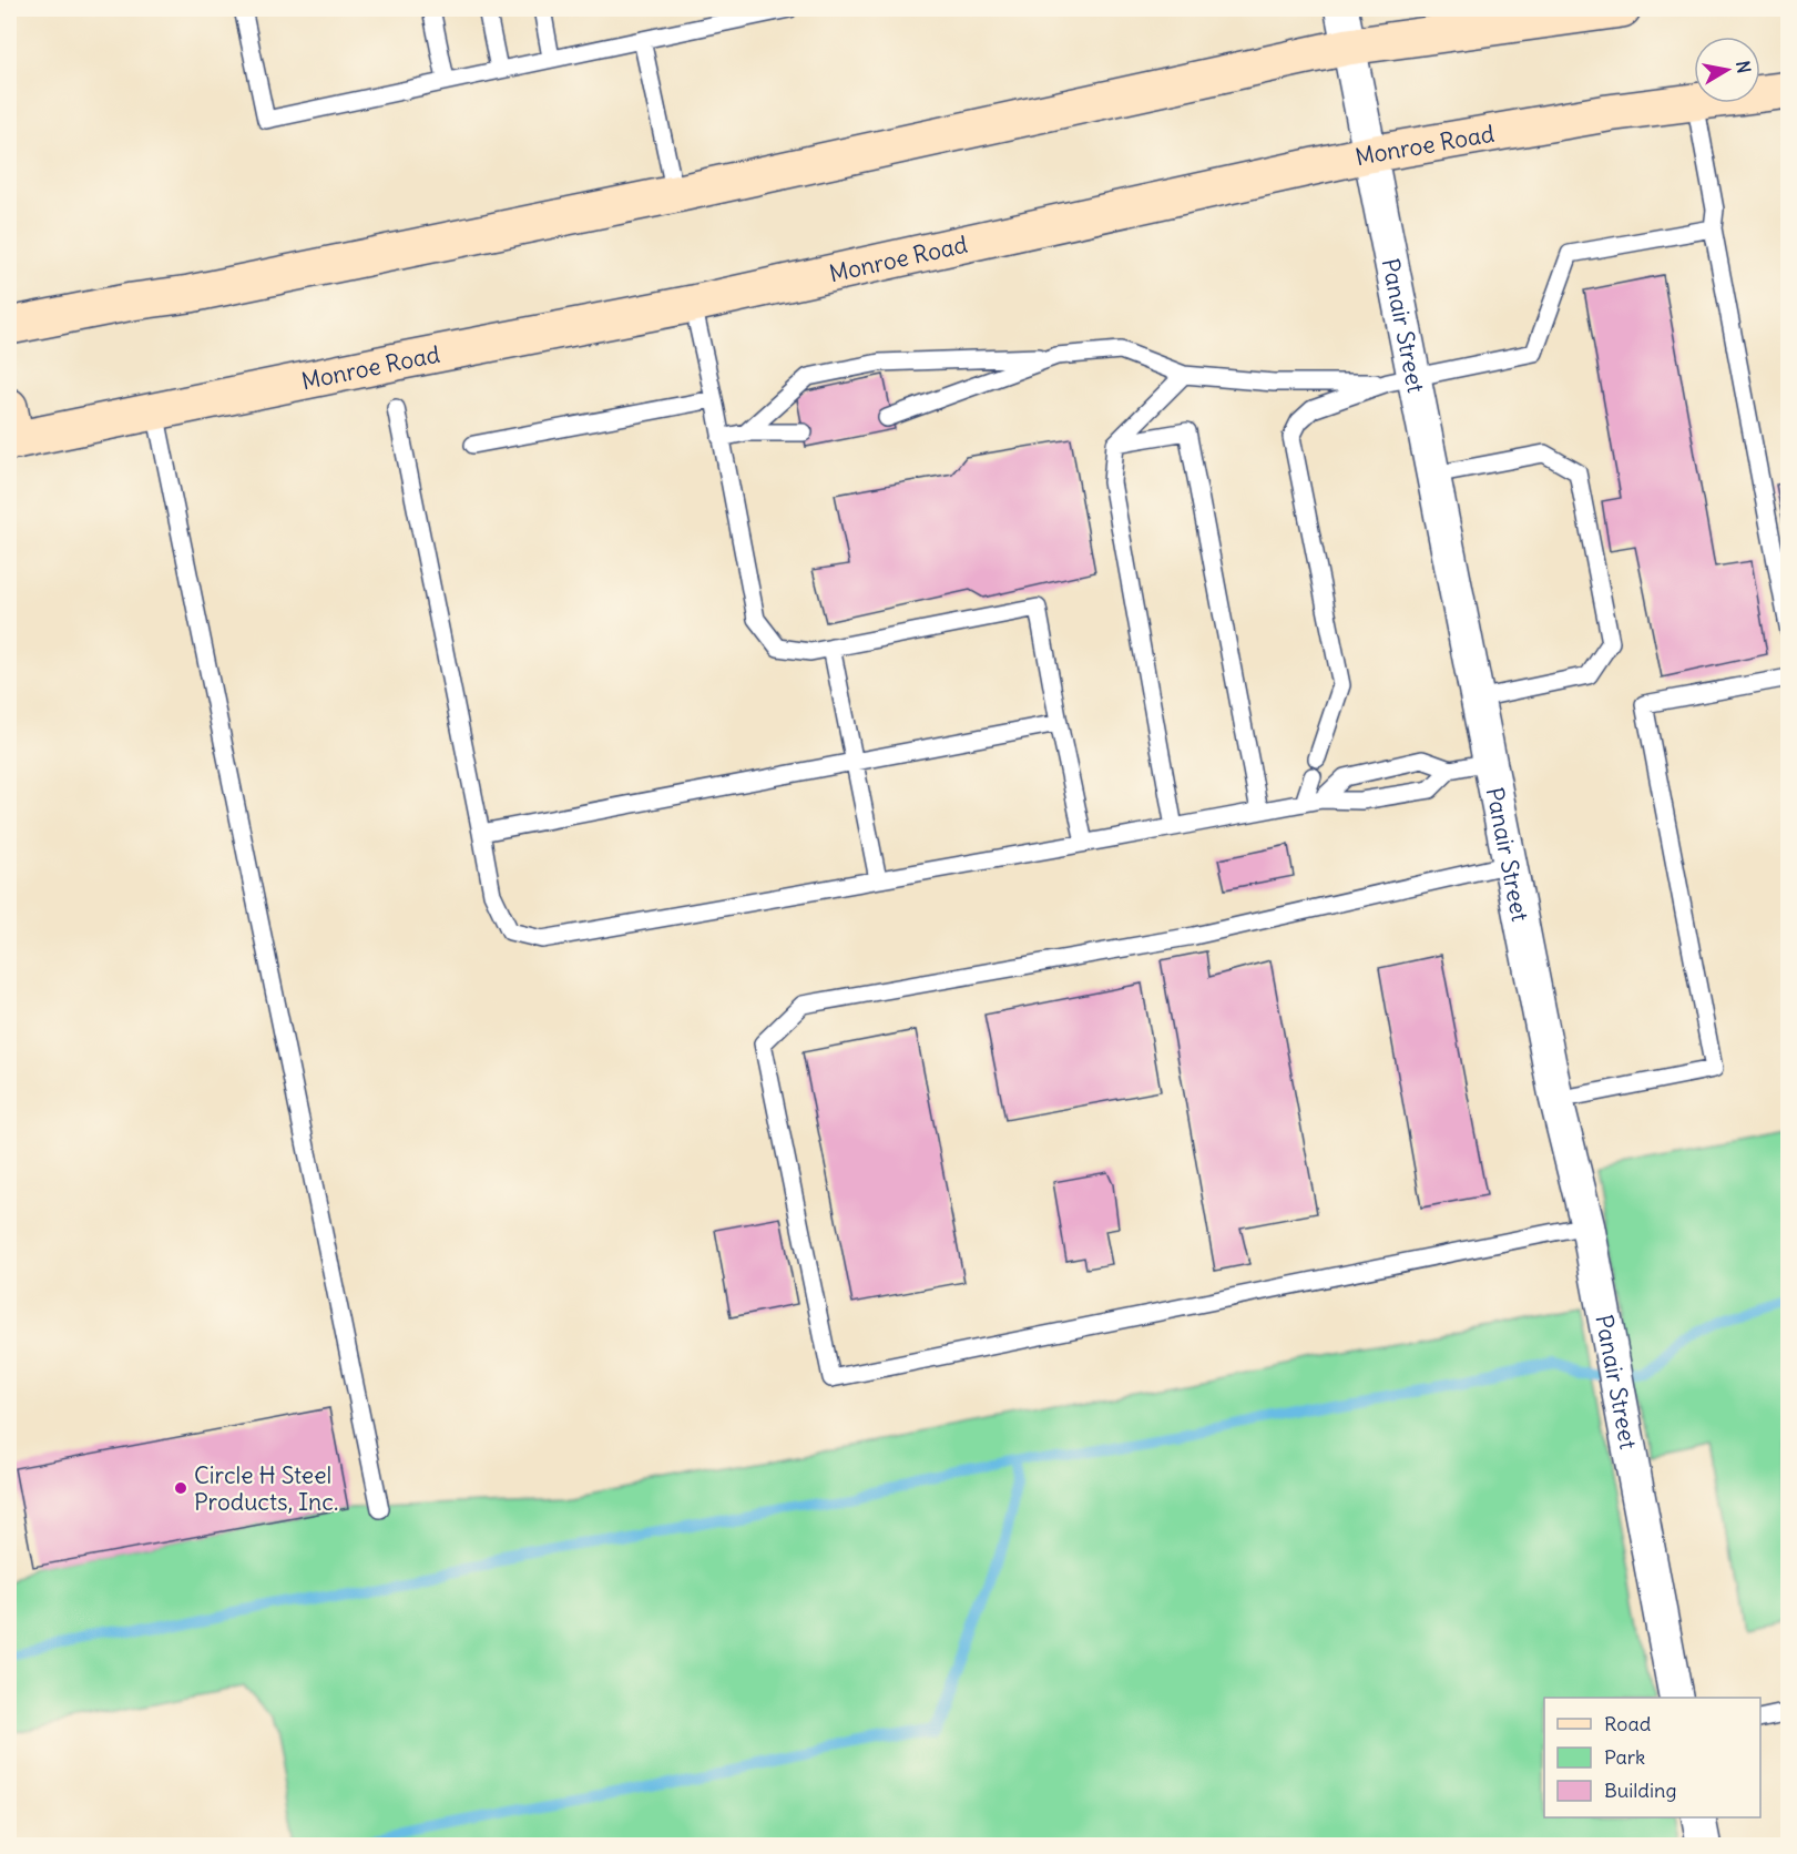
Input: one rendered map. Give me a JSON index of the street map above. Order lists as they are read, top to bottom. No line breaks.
{"streets":{"main road":["Monroe Road"],"street":["Panair Street"]},"crossings":[["Monroe Road","Panair Street"]],"places":["Circle H Steel Products, Inc."],"legend":["Road","Park","Building"],"north":"right"}
